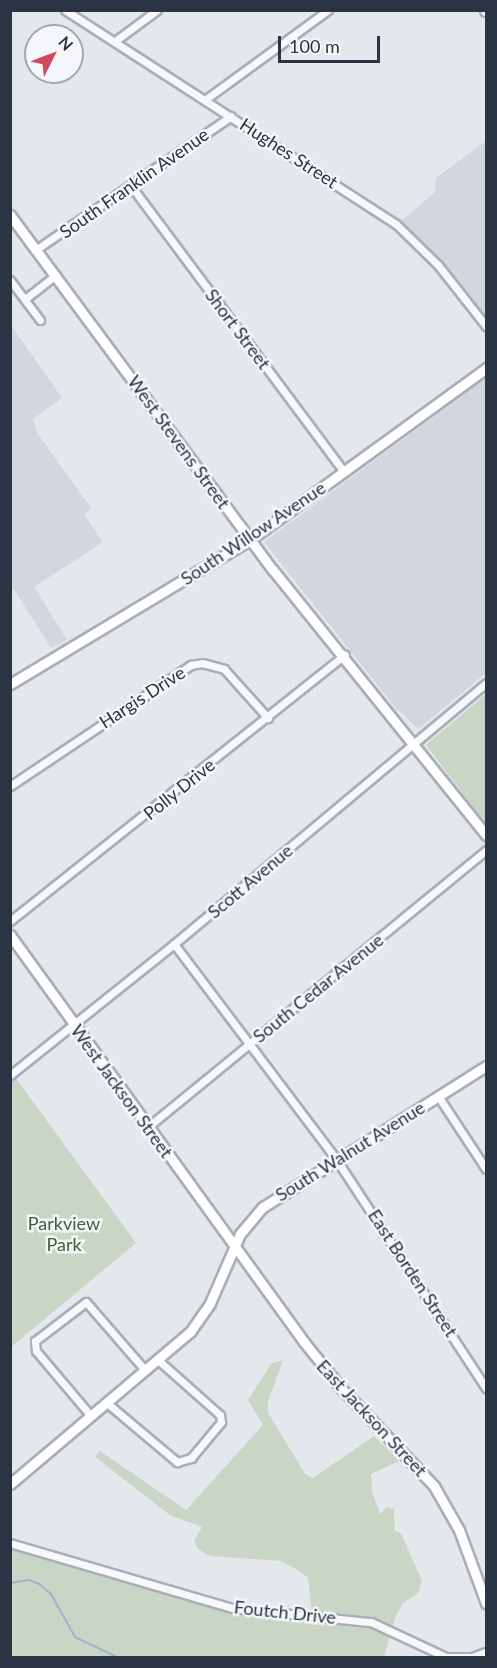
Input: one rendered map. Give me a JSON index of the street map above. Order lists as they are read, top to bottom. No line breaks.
{"streets":{"street":["Hughes Street","South Franklin Avenue","Short Street","West Stevens Street","South Willow Avenue","Hargis Drive","Polly Drive","Scott Avenue","South Cedar Avenue","West Jackson Street","South Walnut Avenue","East Borden Street","East Jackson Street","Foutch Drive"]},"crossings":[["Hughes Street","South Franklin Avenue"],["South Franklin Avenue","Short Street"],["South Franklin Avenue","West Stevens Street"],["Short Street","South Willow Avenue"],["West Stevens Street","South Willow Avenue"],["West Stevens Street","Polly Drive"],["West Stevens Street","Scott Avenue"],["Hargis Drive","Polly Drive"],["Scott Avenue","West Jackson Street"],["Scott Avenue","East Borden Street"],["South Cedar Avenue","West Jackson Street"],["South Cedar Avenue","East Borden Street"],["West Jackson Street","South Walnut Avenue"],["West Jackson Street","East Jackson Street"],["South Walnut Avenue","East Borden Street"],["South Walnut Avenue","East Jackson Street"]],"parks":["Parkview Park"],"scale_bar":"100 m","north":"top right"}
